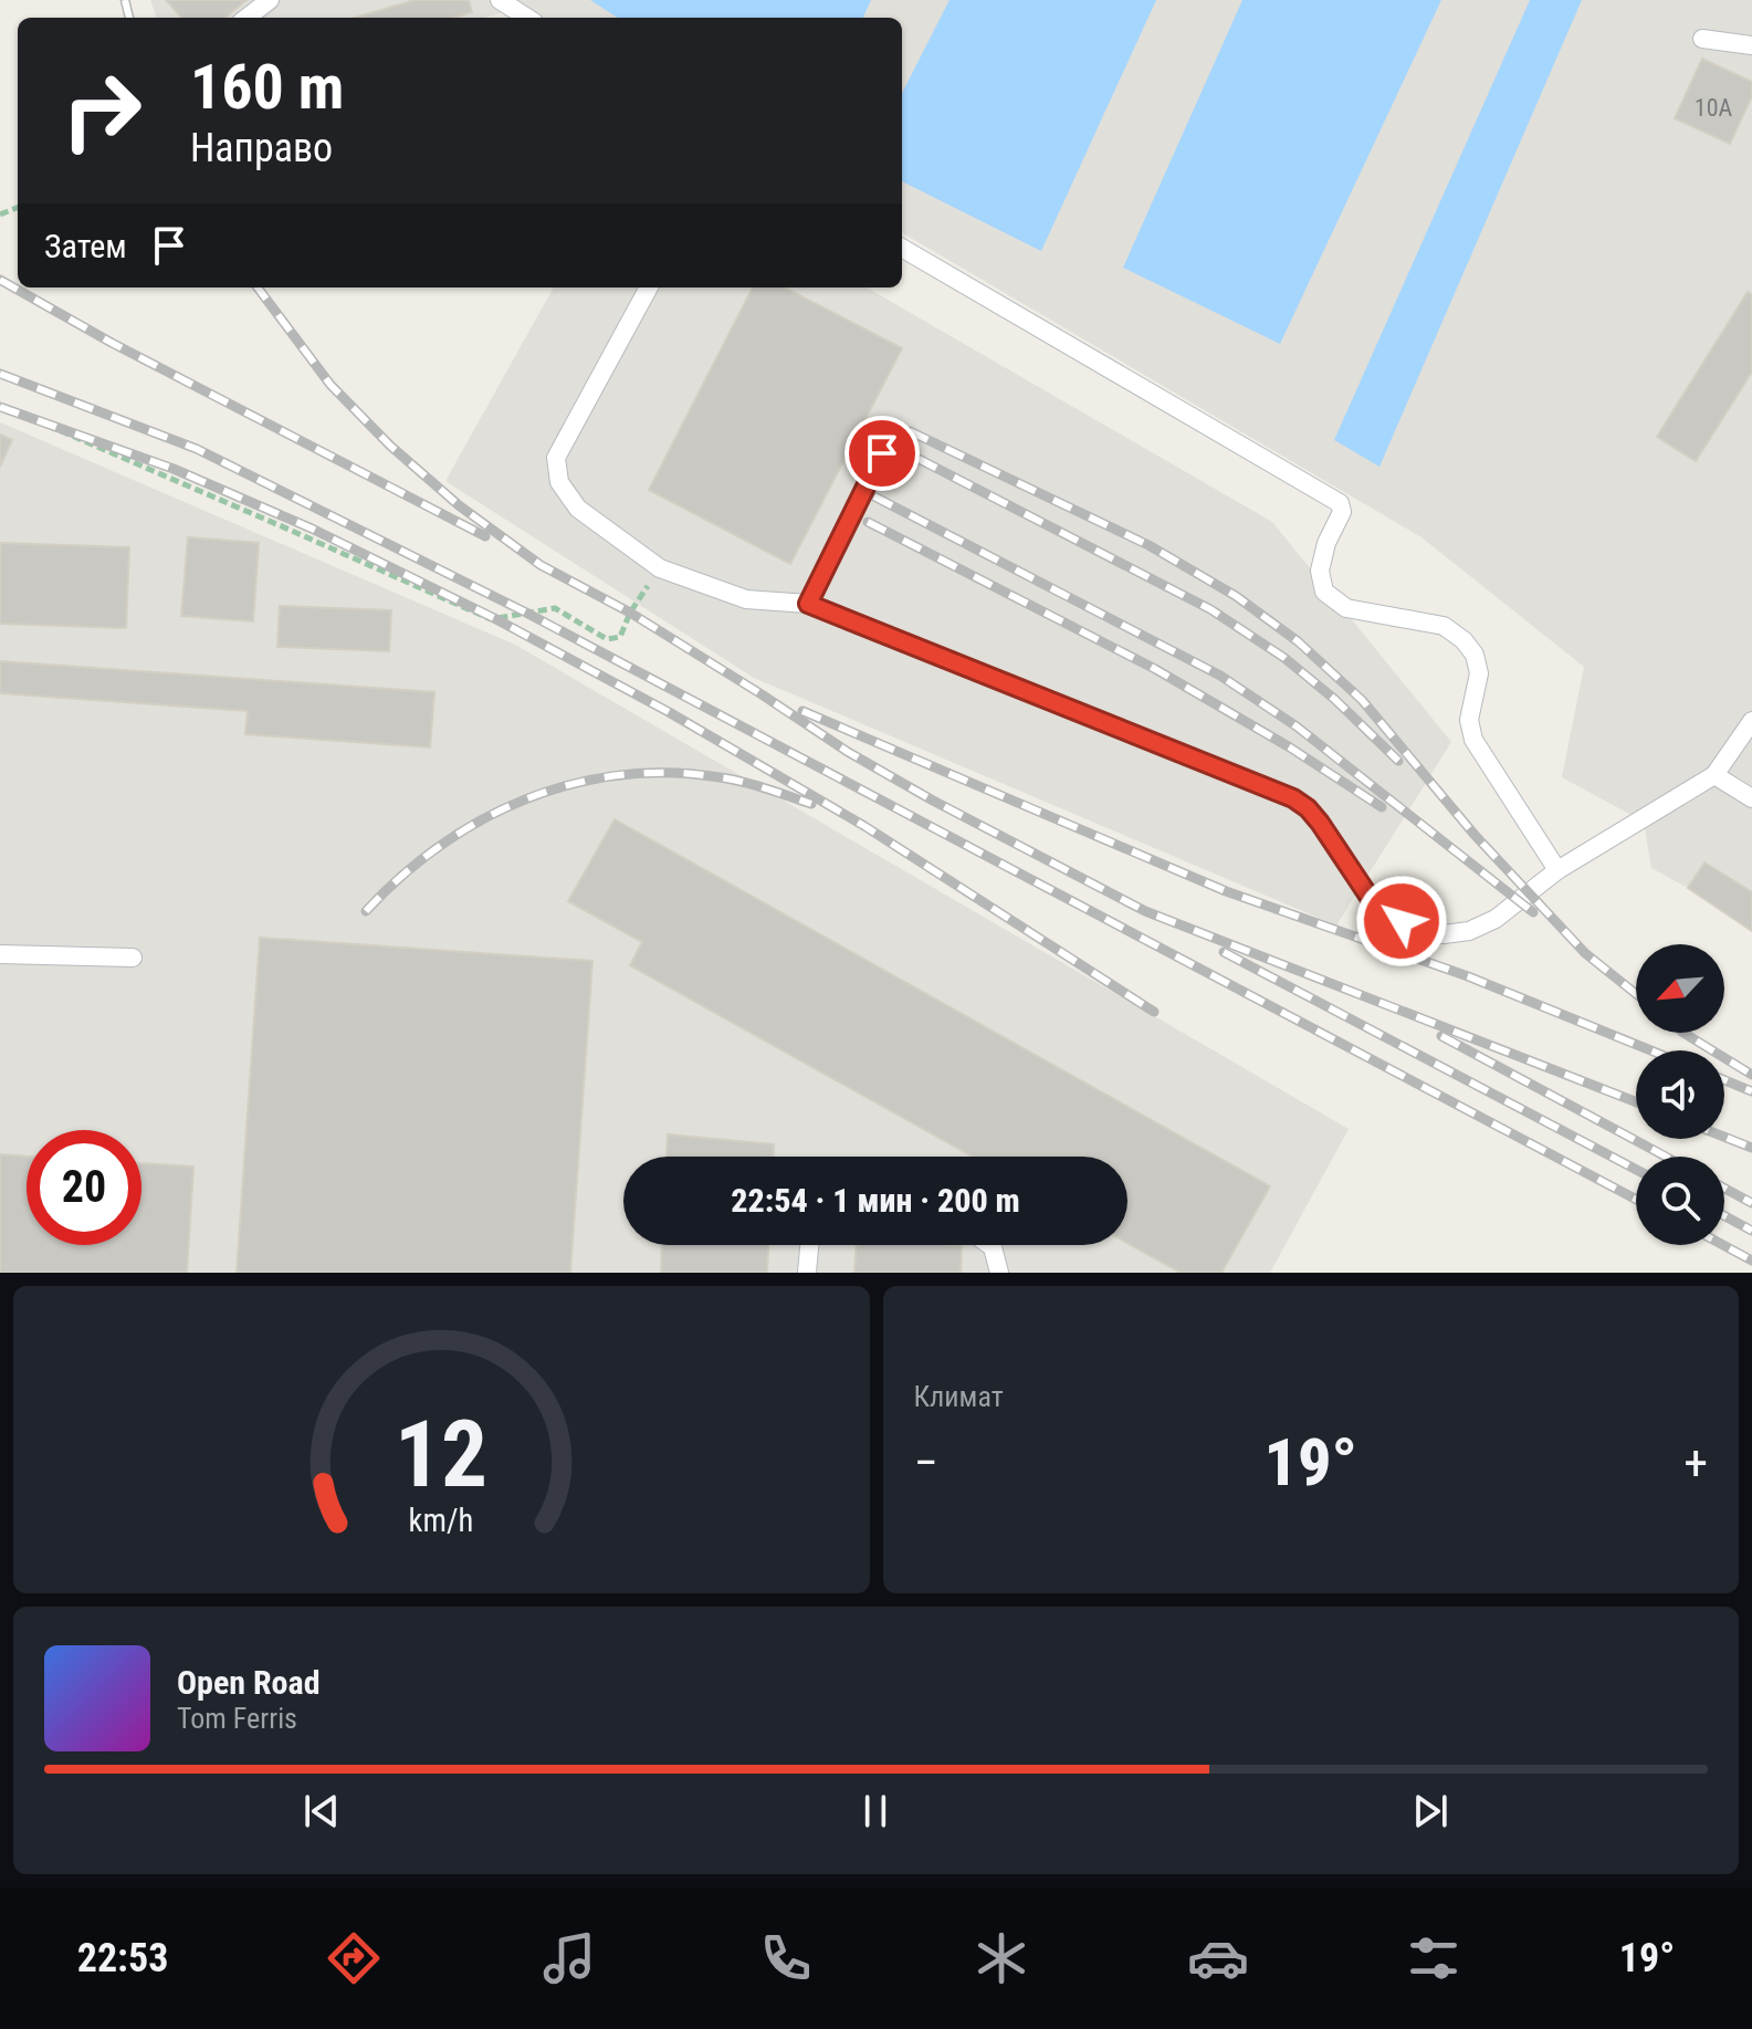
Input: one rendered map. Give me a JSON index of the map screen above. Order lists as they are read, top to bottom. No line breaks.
{"house_numbers":["10А"],"north":"bottom left","page":{"turn":["160 m","Направо"],"then":"Затем","limit":"20","trip":"22:54 · 1 мин · 200 m","tile":"Климат","heat":["−","19°","+"],"song":["Open Road","Tom Ferris"],"tabs":["22:53","19°"],"gauge":["12","km/h"]}}
